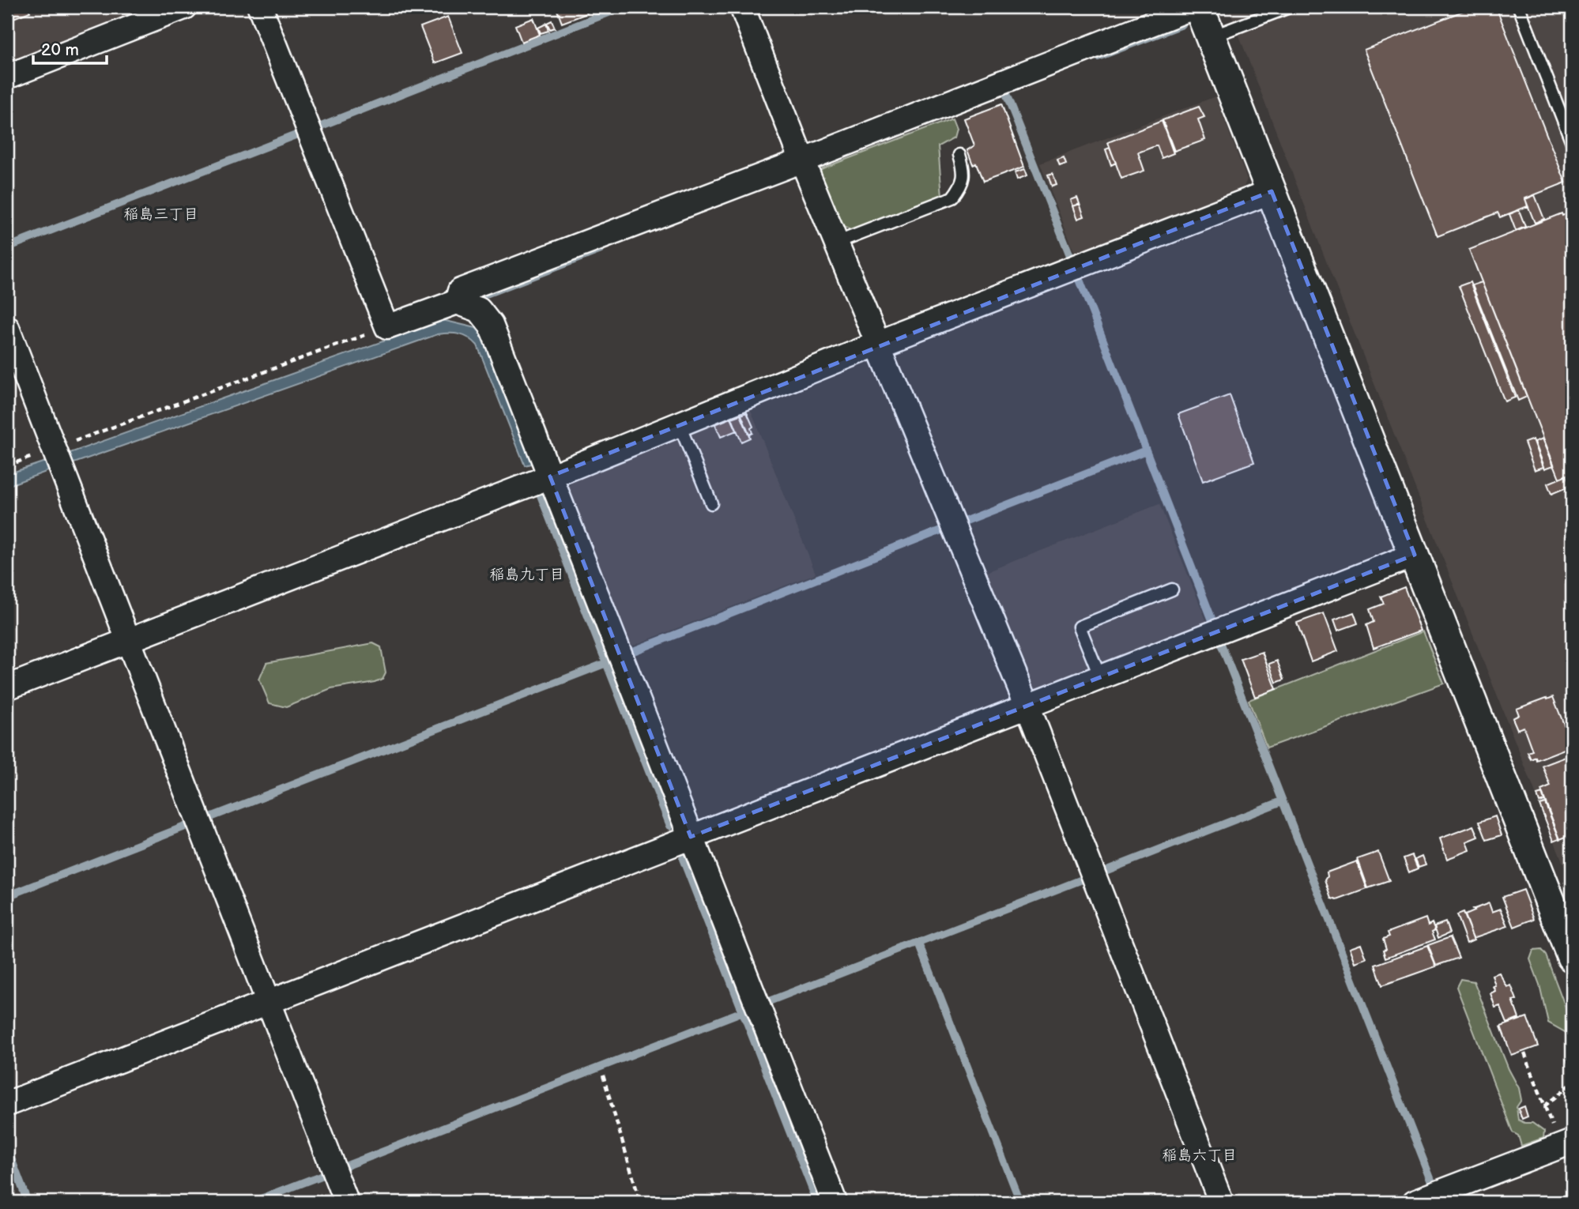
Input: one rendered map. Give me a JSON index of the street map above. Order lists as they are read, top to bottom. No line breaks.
{"districts":["稲島三丁目","稲島九丁目","稲島六丁目"],"scale_bar":"20 m"}
